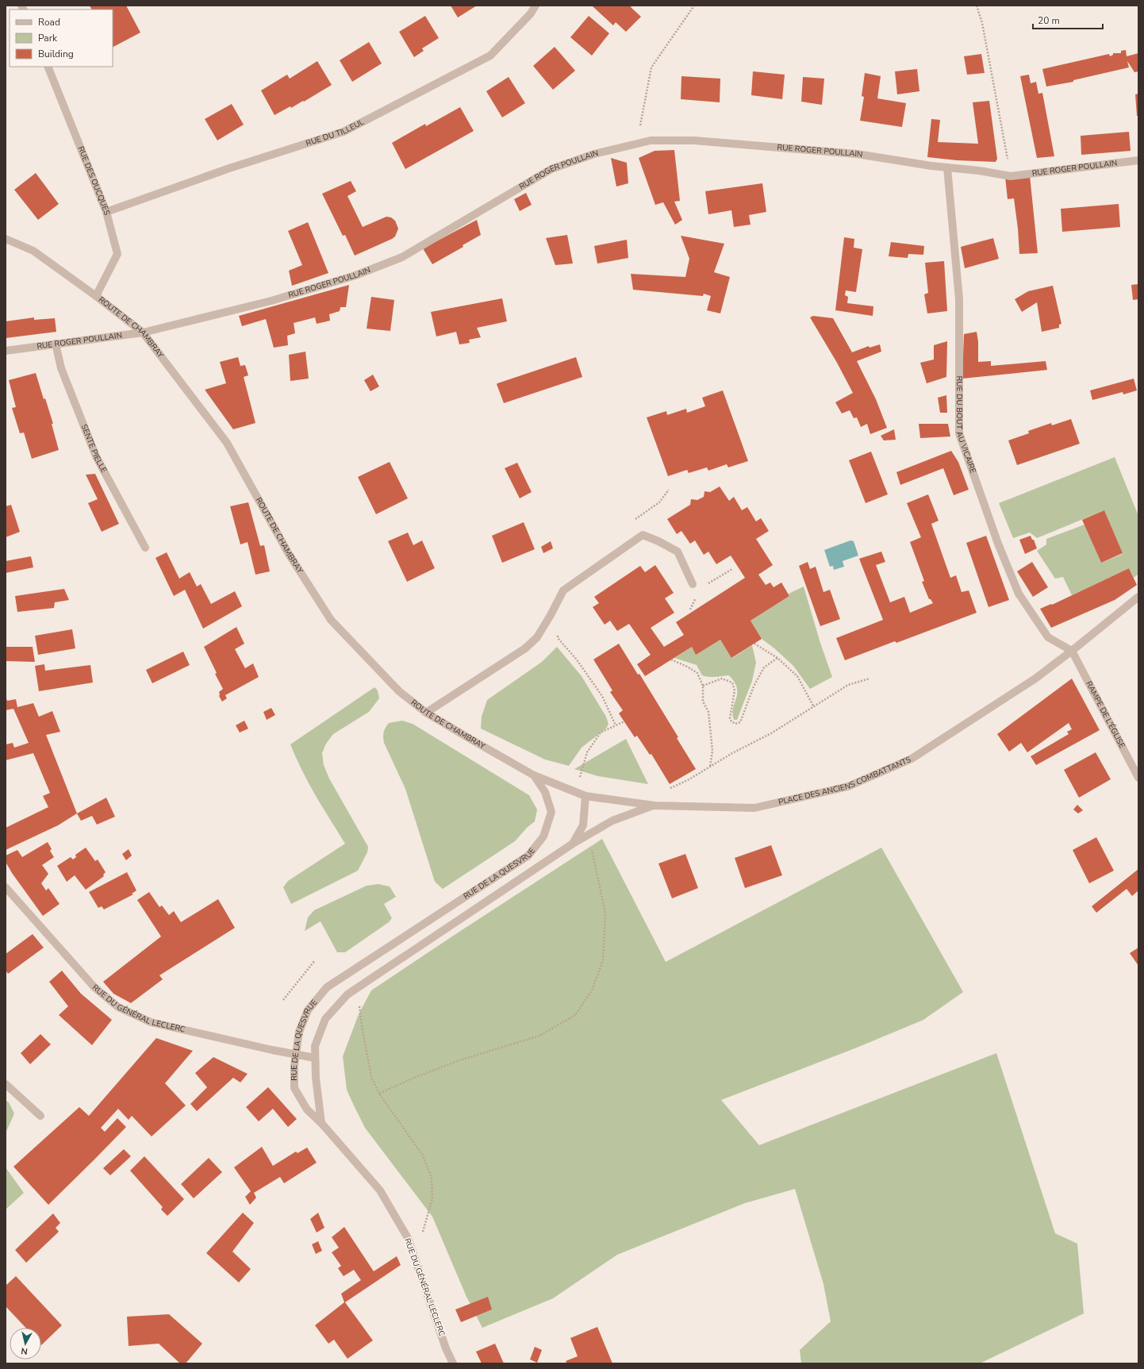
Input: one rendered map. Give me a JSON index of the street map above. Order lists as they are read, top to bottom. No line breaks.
{"streets":{"street":["RUE DU TILLEUL","RUE ROGER POULLAIN","RUE DES OUCQUES","ROUTE DE CHAMBRAY","RUE DU BOUT AU VICAIRE","SENTE PIELLE","RAMPE DE L'ÉGLISE","PLACE DES ANCIENS COMBATTANTS","RUE DE LA QUESVRUE","RUE DU GÉNÉRAL LECLERC"]},"crossings":[["RUE DU TILLEUL","RUE DES OUCQUES"],["RUE ROGER POULLAIN","ROUTE DE CHAMBRAY"],["RUE ROGER POULLAIN","RUE DU BOUT AU VICAIRE"],["RUE ROGER POULLAIN","SENTE PIELLE"],["RUE DES OUCQUES","ROUTE DE CHAMBRAY"],["ROUTE DE CHAMBRAY","PLACE DES ANCIENS COMBATTANTS"],["ROUTE DE CHAMBRAY","RUE DE LA QUESVRUE"],["RUE DU BOUT AU VICAIRE","RAMPE DE L'ÉGLISE"],["RUE DU BOUT AU VICAIRE","PLACE DES ANCIENS COMBATTANTS"],["RAMPE DE L'ÉGLISE","PLACE DES ANCIENS COMBATTANTS"],["PLACE DES ANCIENS COMBATTANTS","RUE DE LA QUESVRUE"],["RUE DE LA QUESVRUE","RUE DU GÉNÉRAL LECLERC"]],"legend":["Road","Park","Building"],"scale_bar":"20 m","north":"bottom"}
